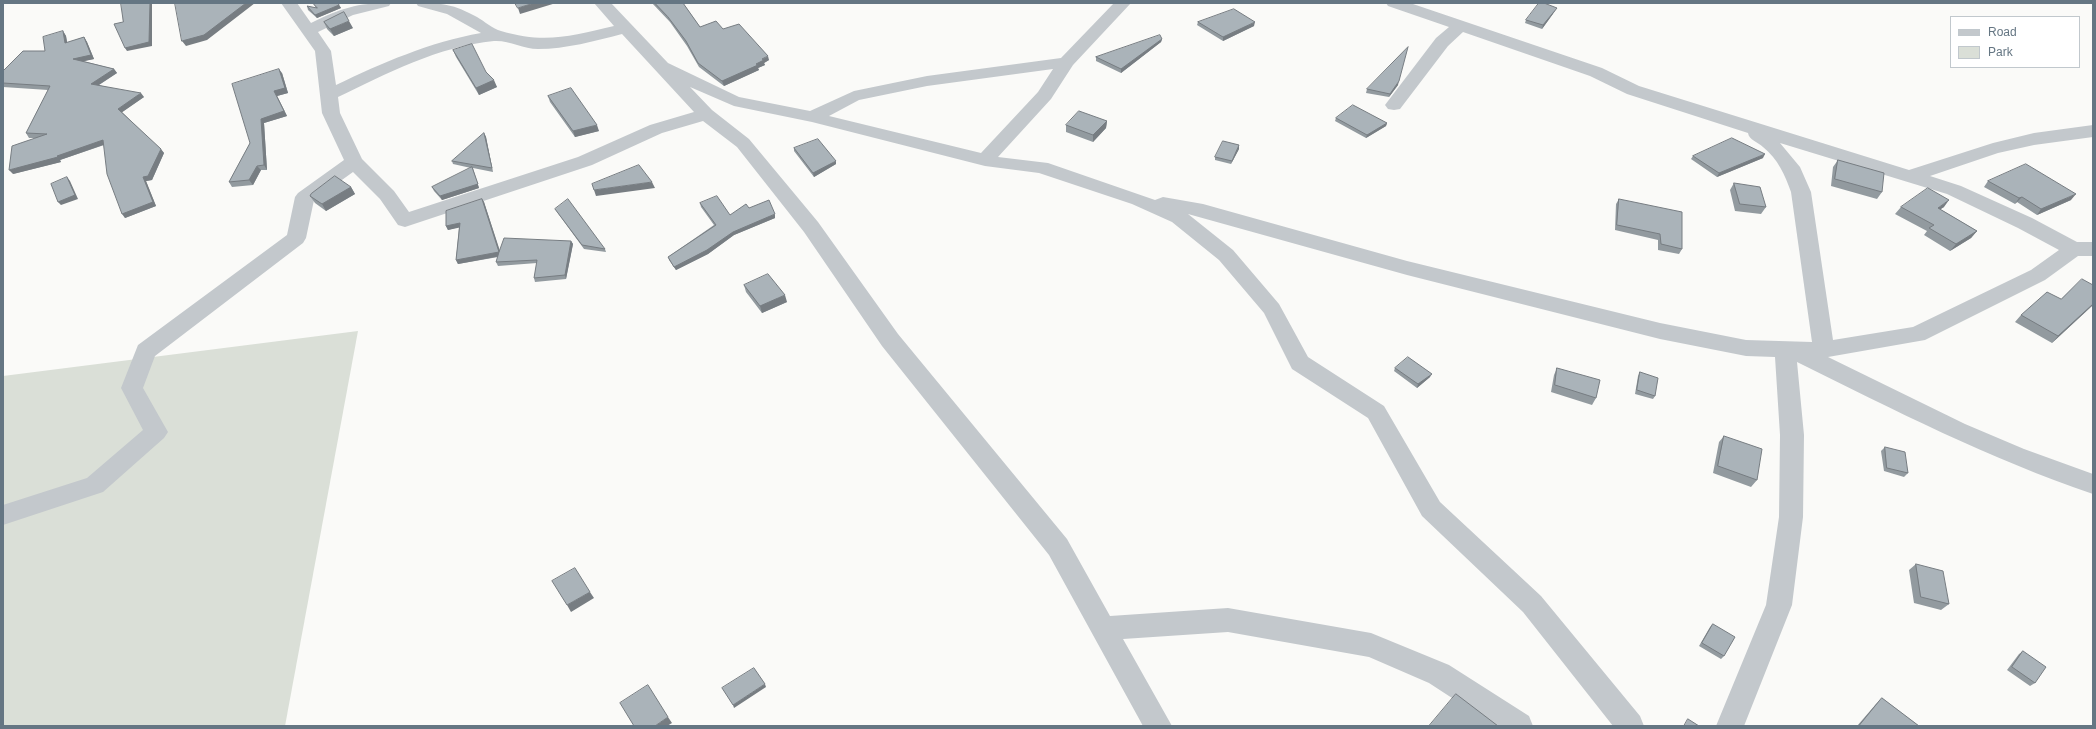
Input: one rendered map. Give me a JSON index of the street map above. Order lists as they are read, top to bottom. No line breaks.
{"legend":["Road","Park"]}
